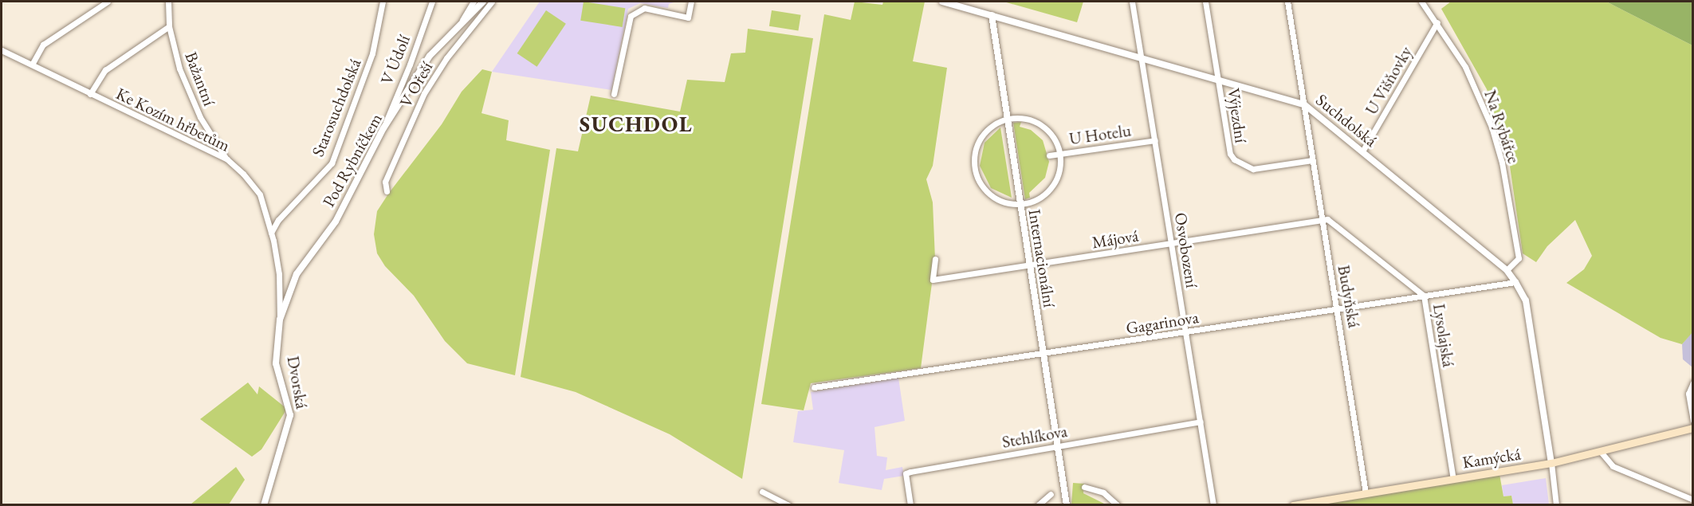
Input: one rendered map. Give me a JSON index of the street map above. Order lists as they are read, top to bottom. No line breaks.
{"streets":{"main road":["Kamýcká"],"street":["V Údolí","Bažantní","U Višňovky","V Ořeší","Starosuchdolská","Výjezdní","Ke Kozím hřbetům","Suchdolská","Na Rybářce","U Hotelu","Pod Rybníčkem","Májová","Osvobození","Internacionální","Budyňská","Gagarinova","Lysolajská","Dvorská","Stehlíkova"]},"crossings":[["V Údolí","Pod Rybníčkem"],["Bažantní","Ke Kozím hřbetům"],["U Višňovky","Suchdolská"],["U Višňovky","Na Rybářce"],["Starosuchdolská","Ke Kozím hřbetům"],["Výjezdní","Suchdolská"],["Výjezdní","Budyňská"],["Ke Kozím hřbetům","Pod Rybníčkem"],["Ke Kozím hřbetům","Dvorská"],["Suchdolská","Na Rybářce"],["Suchdolská","Osvobození"],["Suchdolská","Internacionální"],["Suchdolská","Budyňská"],["Suchdolská","Gagarinova"],["Suchdolská","Kamýcká"],["U Hotelu","Osvobození"],["Pod Rybníčkem","Dvorská"],["Májová","Osvobození"],["Májová","Internacionální"],["Májová","Budyňská"],["Májová","Lysolajská"],["Osvobození","Gagarinova"],["Osvobození","Stehlíkova"],["Internacionální","Gagarinova"],["Internacionální","Stehlíkova"],["Budyňská","Gagarinova"],["Budyňská","Lysolajská"],["Budyňská","Kamýcká"],["Gagarinova","Lysolajská"],["Lysolajská","Kamýcká"]],"districts":["SUCHDOL"]}
